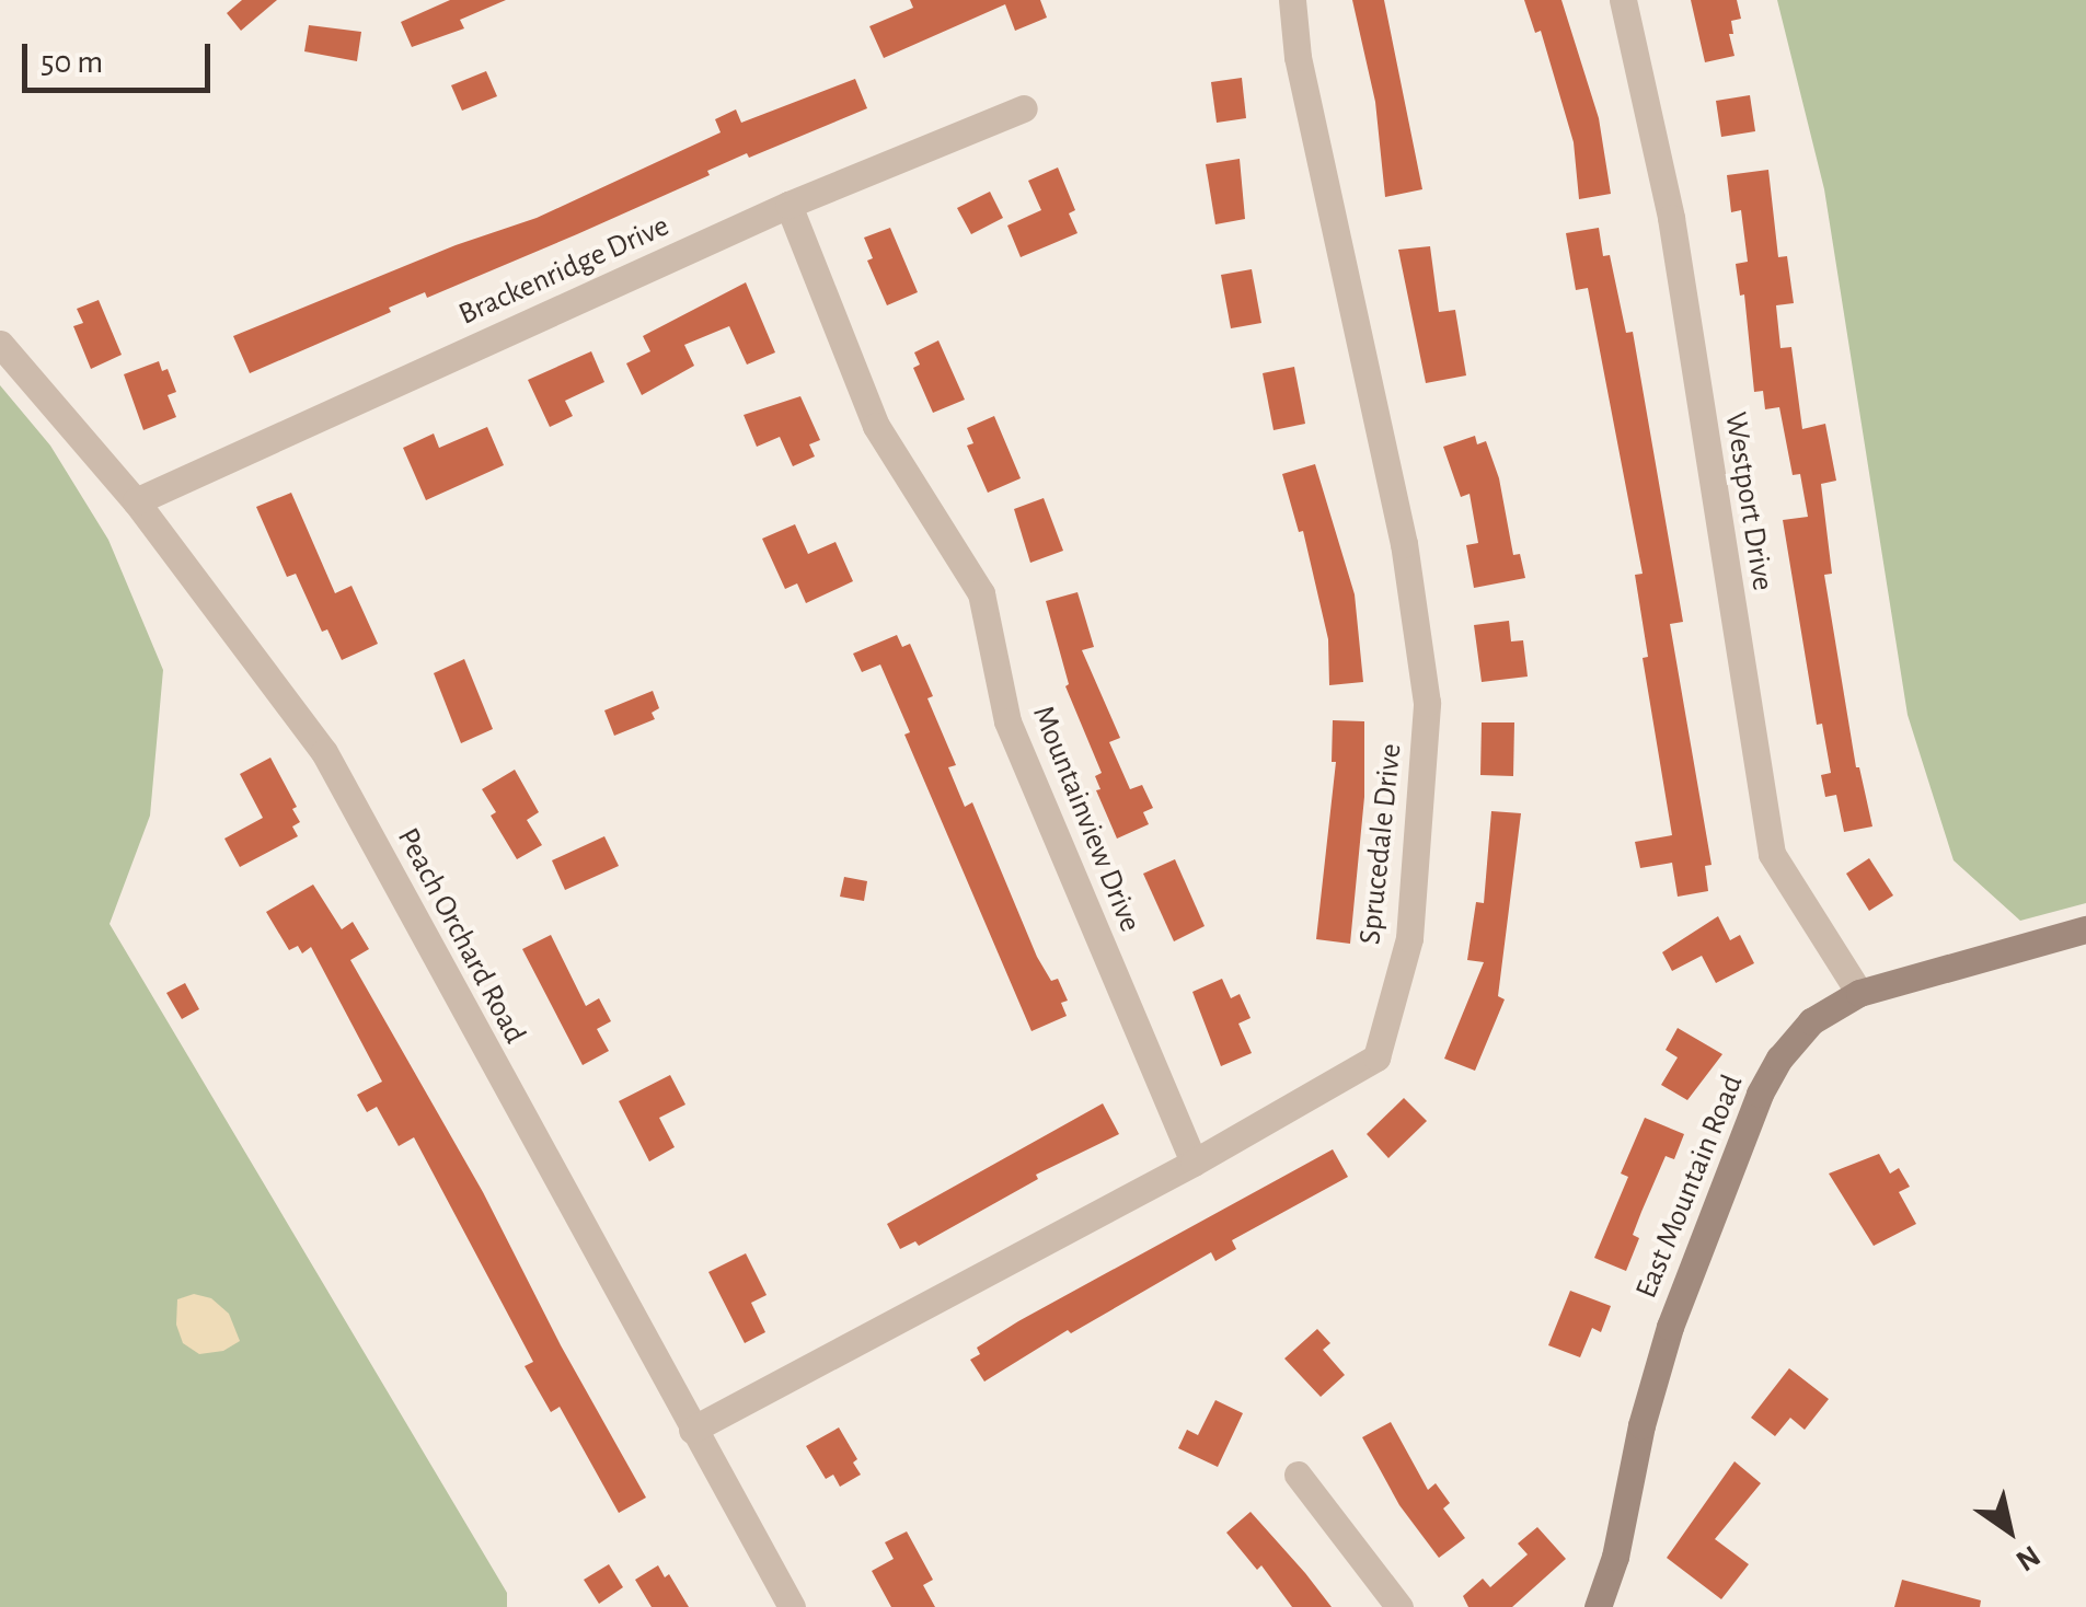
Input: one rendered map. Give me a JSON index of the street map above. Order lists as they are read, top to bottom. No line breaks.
{"streets":{"street":["Brackenridge Drive","Westport Drive","Mountainview Drive","Sprucedale Drive","Peach Orchard Road","East Mountain Road"]},"crossings":[["Brackenridge Drive","Mountainview Drive"],["Brackenridge Drive","Peach Orchard Road"],["Westport Drive","East Mountain Road"],["Mountainview Drive","Sprucedale Drive"],["Sprucedale Drive","Peach Orchard Road"]],"scale_bar":"50 m","north":"bottom right"}
